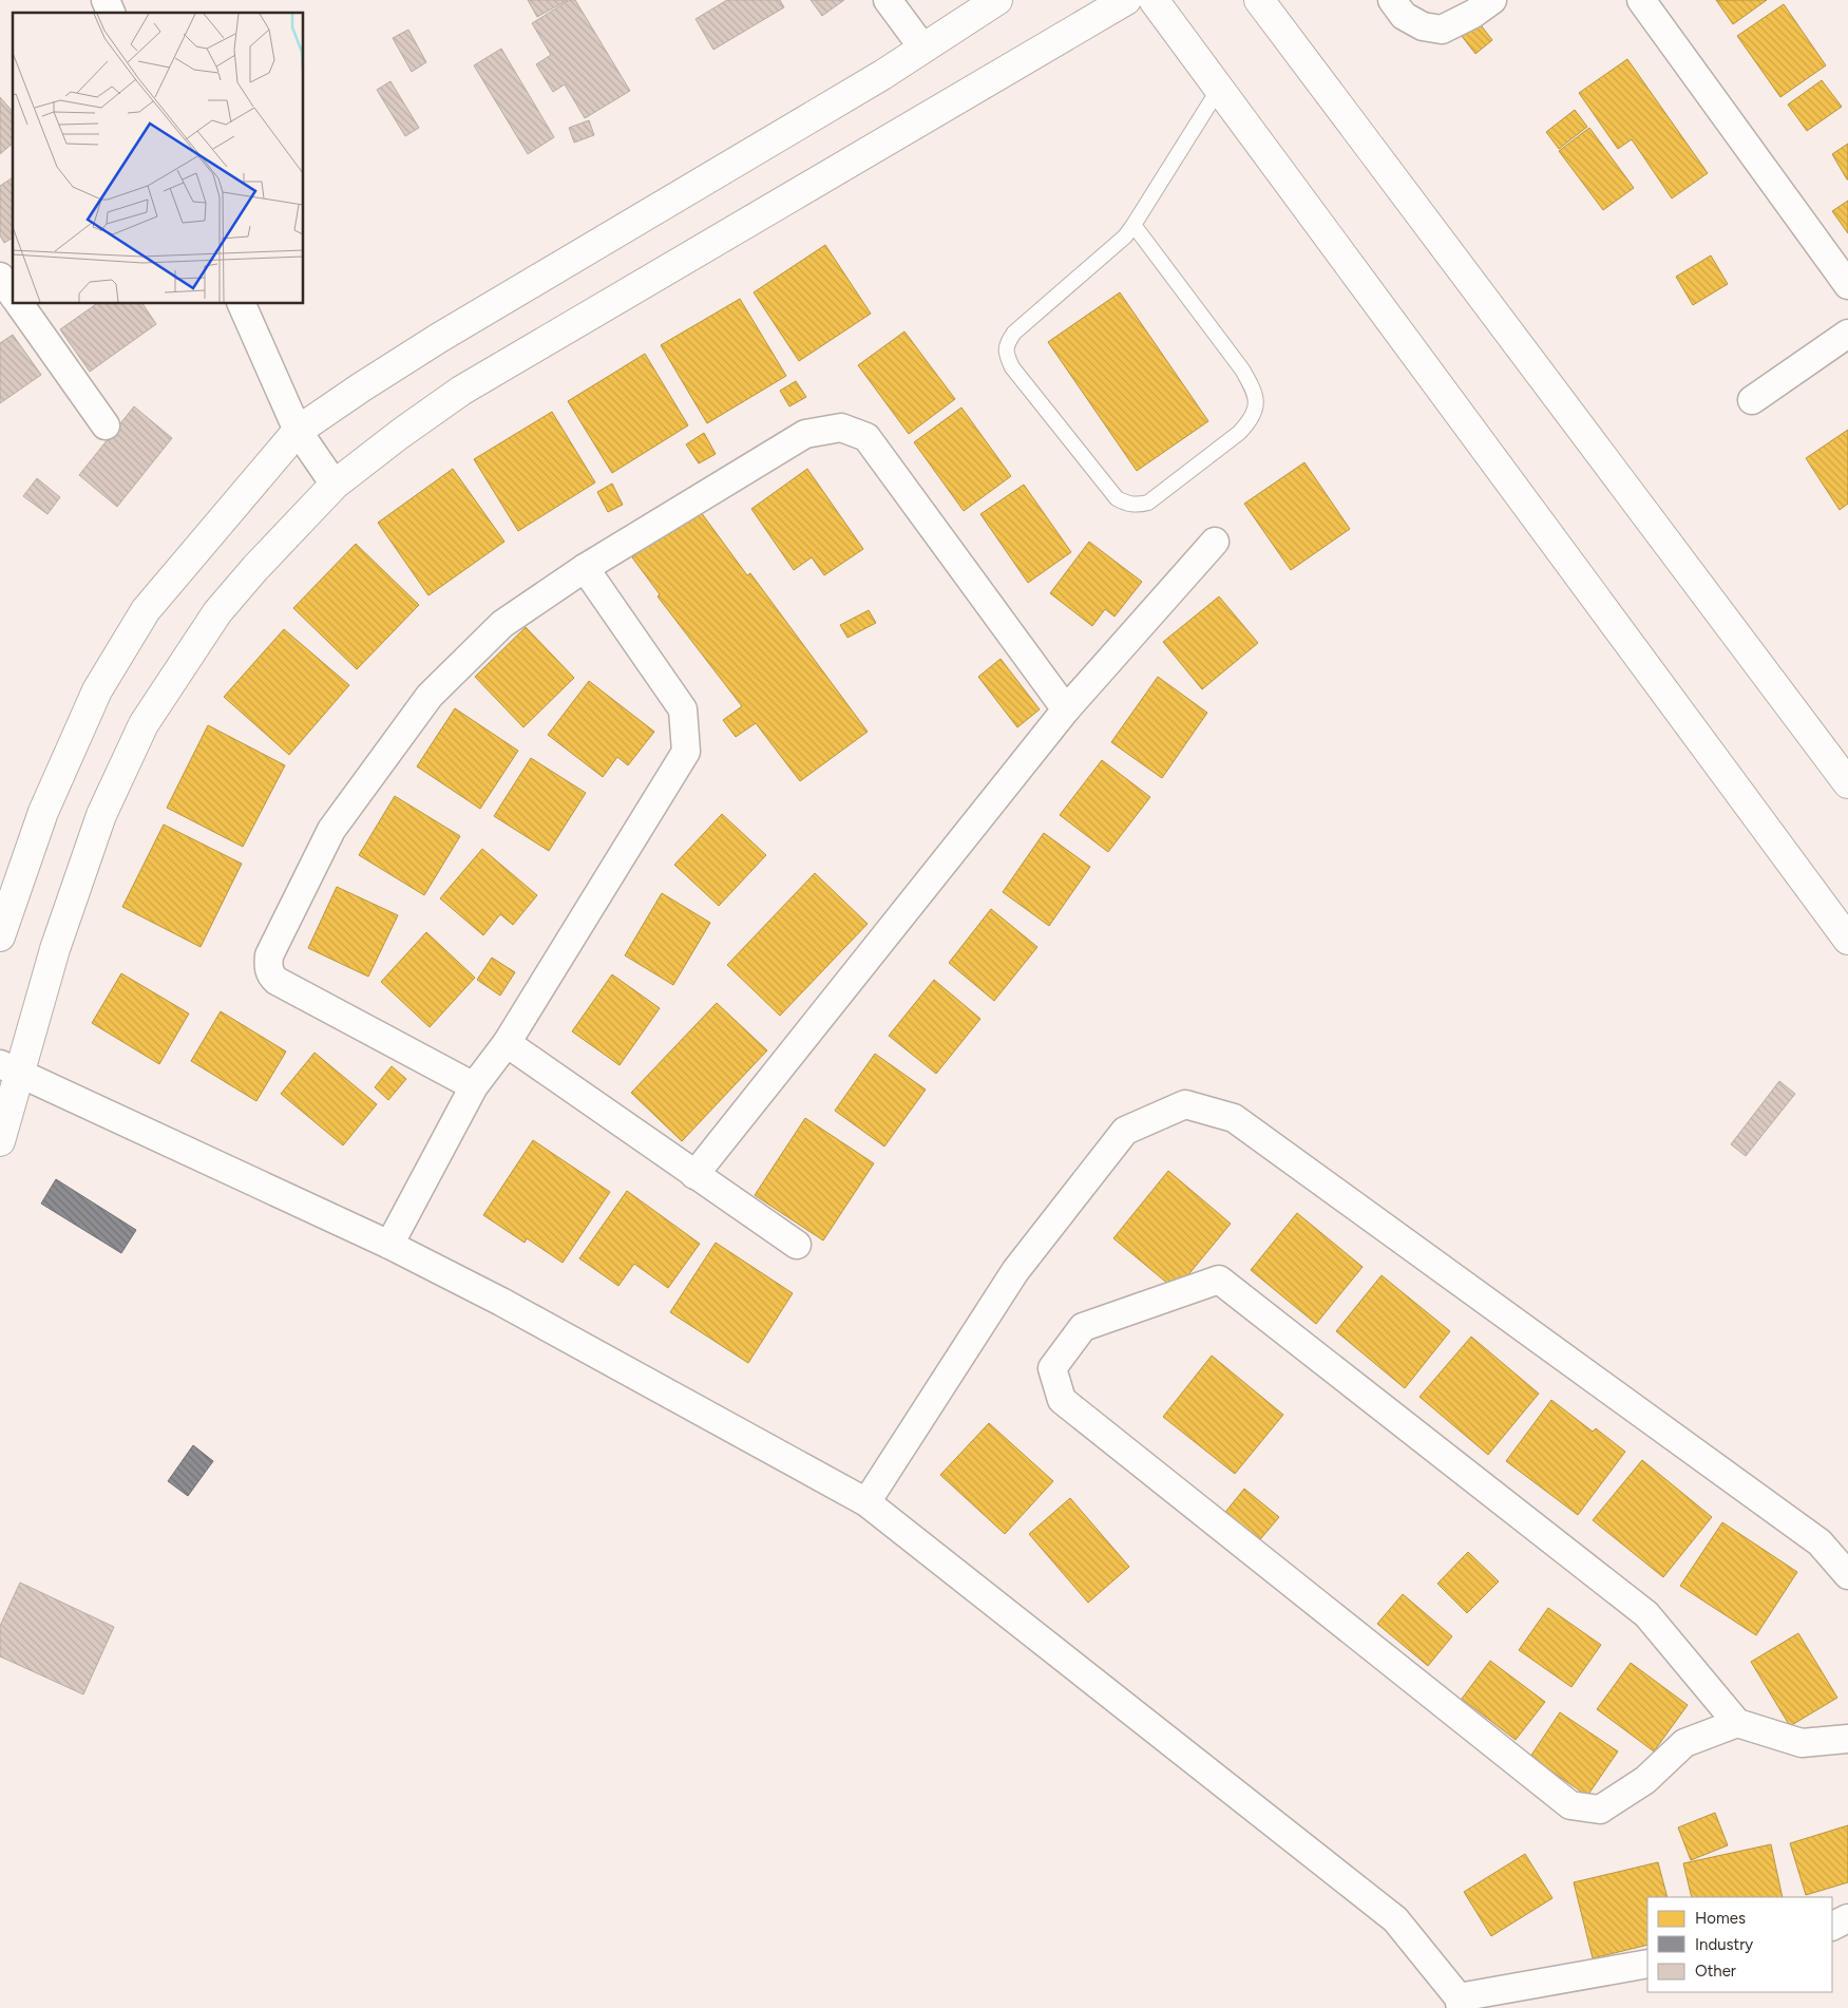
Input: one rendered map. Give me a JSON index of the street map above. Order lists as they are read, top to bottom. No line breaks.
{"legend":["Homes","Industry","Other"]}
